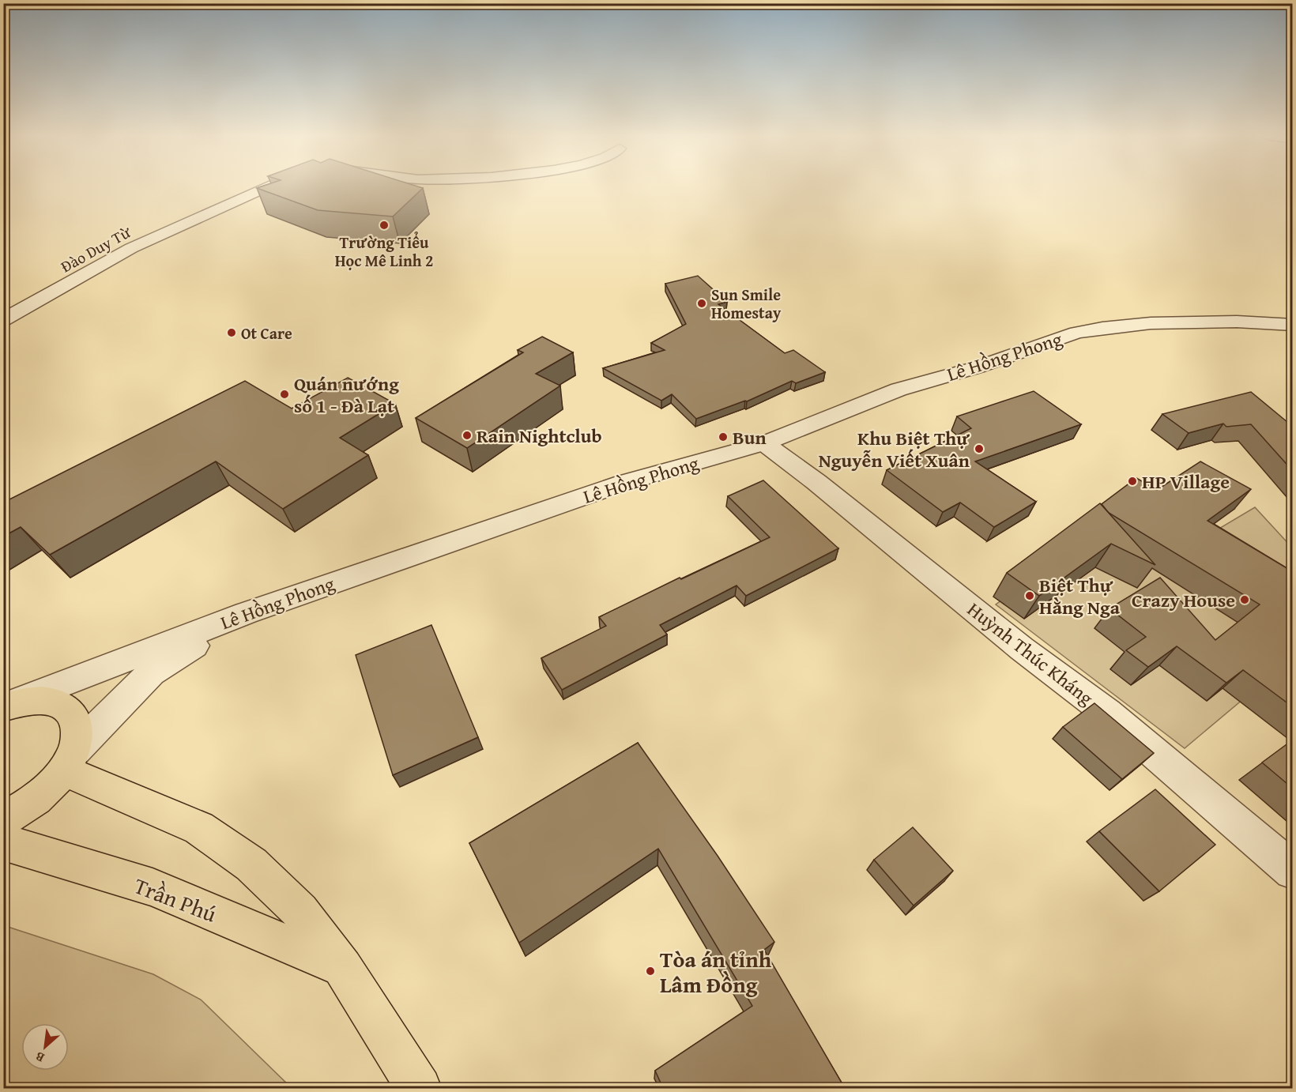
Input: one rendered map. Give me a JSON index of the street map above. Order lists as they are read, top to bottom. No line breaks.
{"streets":{"main road":["Trần Phú"],"street":["Đào Duy Từ","Lê Hồng Phong","Huỳnh Thúc Kháng"]},"crossings":[["Lê Hồng Phong","Huỳnh Thúc Kháng"]],"places":["Trường Tiểu Học Mê Linh 2","Sun Smile Homestay","Ot Care","Quán nướng số 1 - Đà Lạt","Rain Nightclub","Bun","Khu Biệt Thự Nguyễn Viết Xuân","HP Village","Biệt Thự Hằng Nga","Crazy House","Tòa án tỉnh Lâm Đồng"],"north":"bottom left"}
